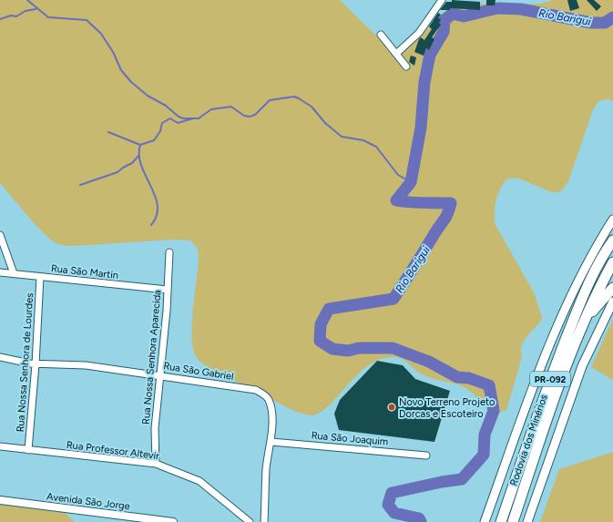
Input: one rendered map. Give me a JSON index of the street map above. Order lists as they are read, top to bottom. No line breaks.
{"streets":{"main road":["PR-092","Rodovia dos Minérios"],"street":["Rua São Martin","Rua Nossa Senhora Aparecida","Rua Nossa Senhora de Lourdes","Rua São Gabriel","Rua São Joaquim","Rua Professor Altevir","Avenida São Jorge"]},"crossings":[["Rua São Martin","Rua Nossa Senhora Aparecida"],["Rua São Martin","Rua Nossa Senhora de Lourdes"],["Rua Nossa Senhora Aparecida","Rua São Gabriel"],["Rua Nossa Senhora Aparecida","Rua Professor Altevir"],["Rua Nossa Senhora de Lourdes","Rua São Gabriel"],["Rua Nossa Senhora de Lourdes","Rua Professor Altevir"],["Rua São Gabriel","Rua São Joaquim"]],"water":["Rio Barigui"],"places":["Novo Terreno Projeto Dorcas e Escoteiro"]}
